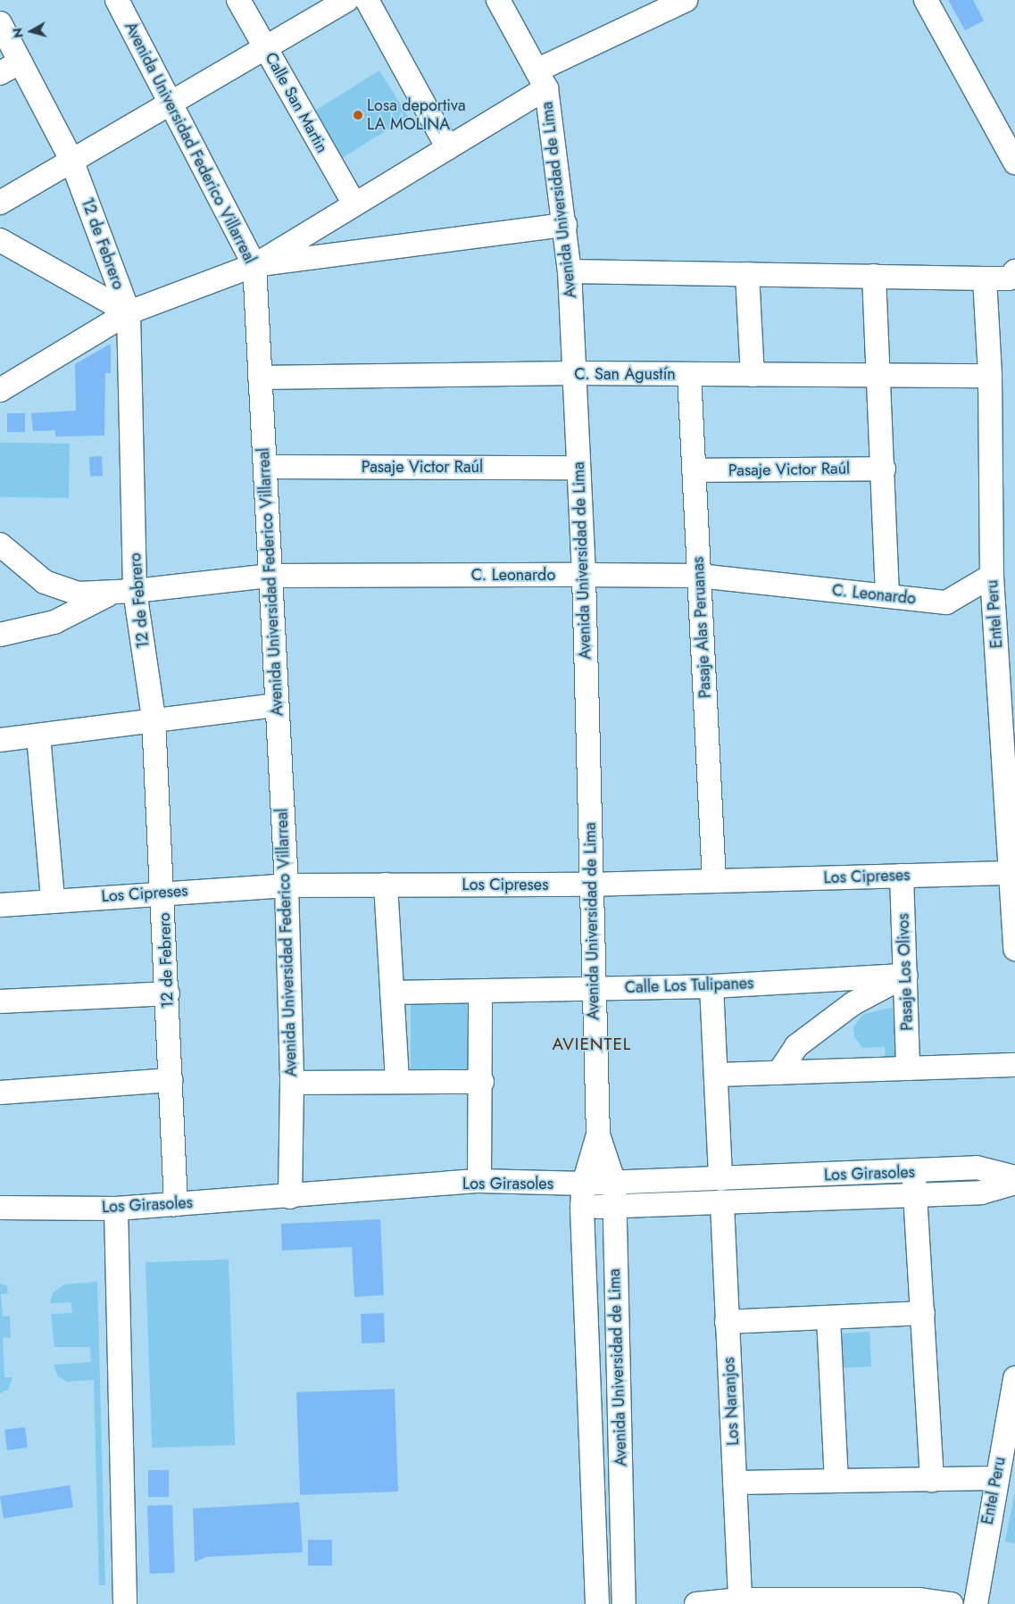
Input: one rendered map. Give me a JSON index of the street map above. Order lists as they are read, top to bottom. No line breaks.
{"streets":{"street":["Calle San Martin","Avenida Universidad Federico Villarreal","Avenida Universidad de Lima","12 de Febrero","C. San Agustín","Pasaje Victor Raúl","C. Leonardo","Entel Peru","Pasaje Alas Peruanas","Los Cipreses","Pasaje Los Olivos","Calle Los Tulipanes","Los Girasoles","Los Naranjos"]},"crossings":[["Avenida Universidad Federico Villarreal","C. San Agustín"],["Avenida Universidad Federico Villarreal","Pasaje Victor Raúl"],["Avenida Universidad Federico Villarreal","C. Leonardo"],["Avenida Universidad Federico Villarreal","Los Cipreses"],["Avenida Universidad Federico Villarreal","Los Girasoles"],["Avenida Universidad de Lima","C. San Agustín"],["Avenida Universidad de Lima","Pasaje Victor Raúl"],["Avenida Universidad de Lima","C. Leonardo"],["Avenida Universidad de Lima","Los Cipreses"],["Avenida Universidad de Lima","Calle Los Tulipanes"],["Avenida Universidad de Lima","Los Girasoles"],["12 de Febrero","C. Leonardo"],["12 de Febrero","Los Cipreses"],["12 de Febrero","Los Girasoles"],["C. San Agustín","Entel Peru"],["C. San Agustín","Pasaje Alas Peruanas"],["Pasaje Victor Raúl","Pasaje Alas Peruanas"],["C. Leonardo","Entel Peru"],["C. Leonardo","Pasaje Alas Peruanas"],["Entel Peru","Los Cipreses"],["Pasaje Alas Peruanas","Los Cipreses"],["Los Cipreses","Pasaje Los Olivos"],["Pasaje Los Olivos","Calle Los Tulipanes"]],"districts":["AVIENTEL"],"places":["Losa deportiva LA MOLINA"],"north":"left"}
